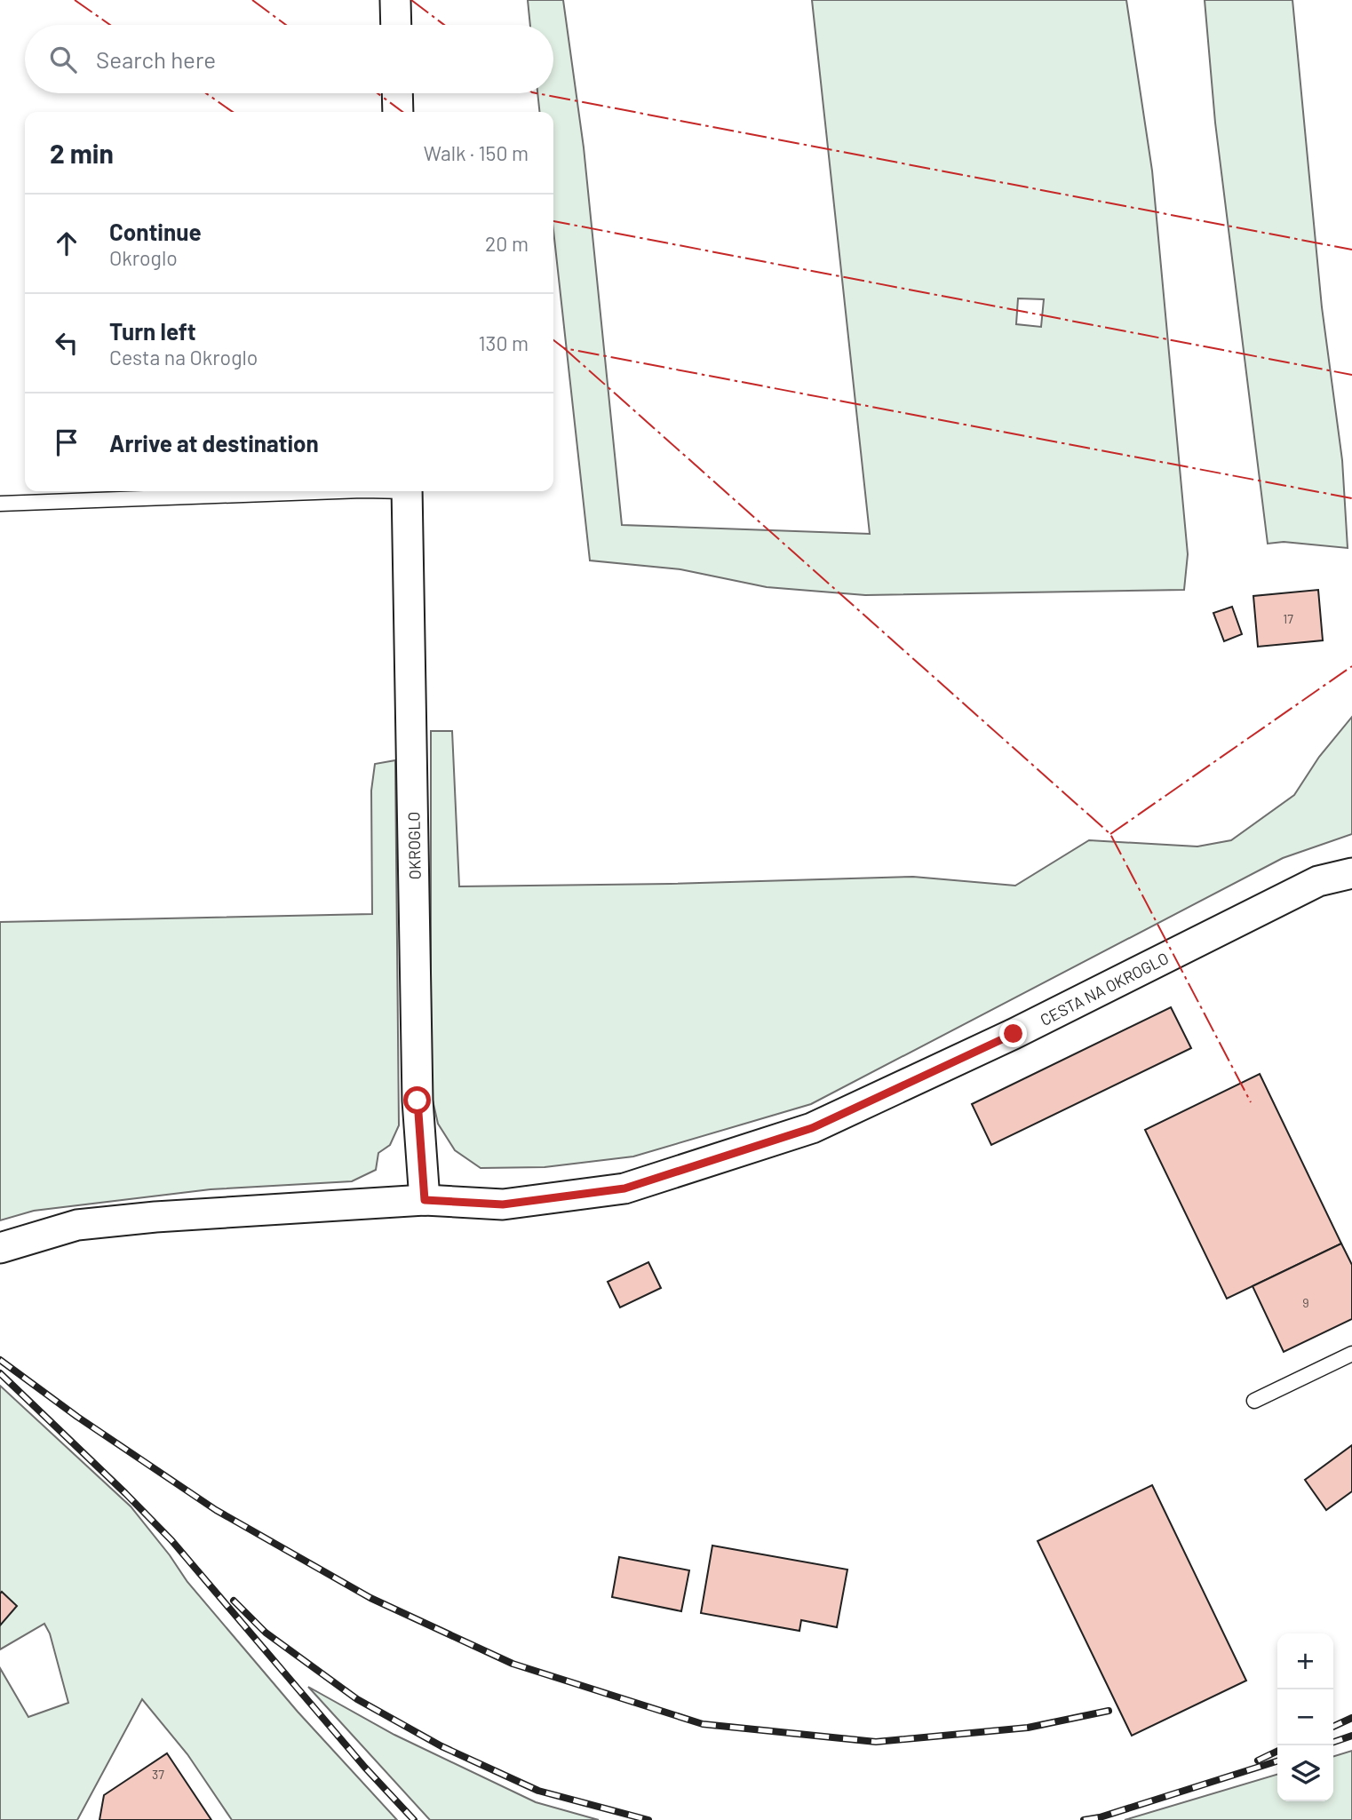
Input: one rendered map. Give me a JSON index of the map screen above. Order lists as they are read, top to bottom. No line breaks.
{"streets":{"street":["OKROGLO","CESTA NA OKROGLO"]},"crossings":[["OKROGLO","CESTA NA OKROGLO"]],"house_numbers":["17","9","37"],"page":{"search":"Search here","heading":["2 min","Walk · 150 m"],"list":[["Continue","Okroglo","20 m"],["Turn left","Cesta na Okroglo","130 m"],"Arrive at destination"],"map_buttons":["+","−"]}}
